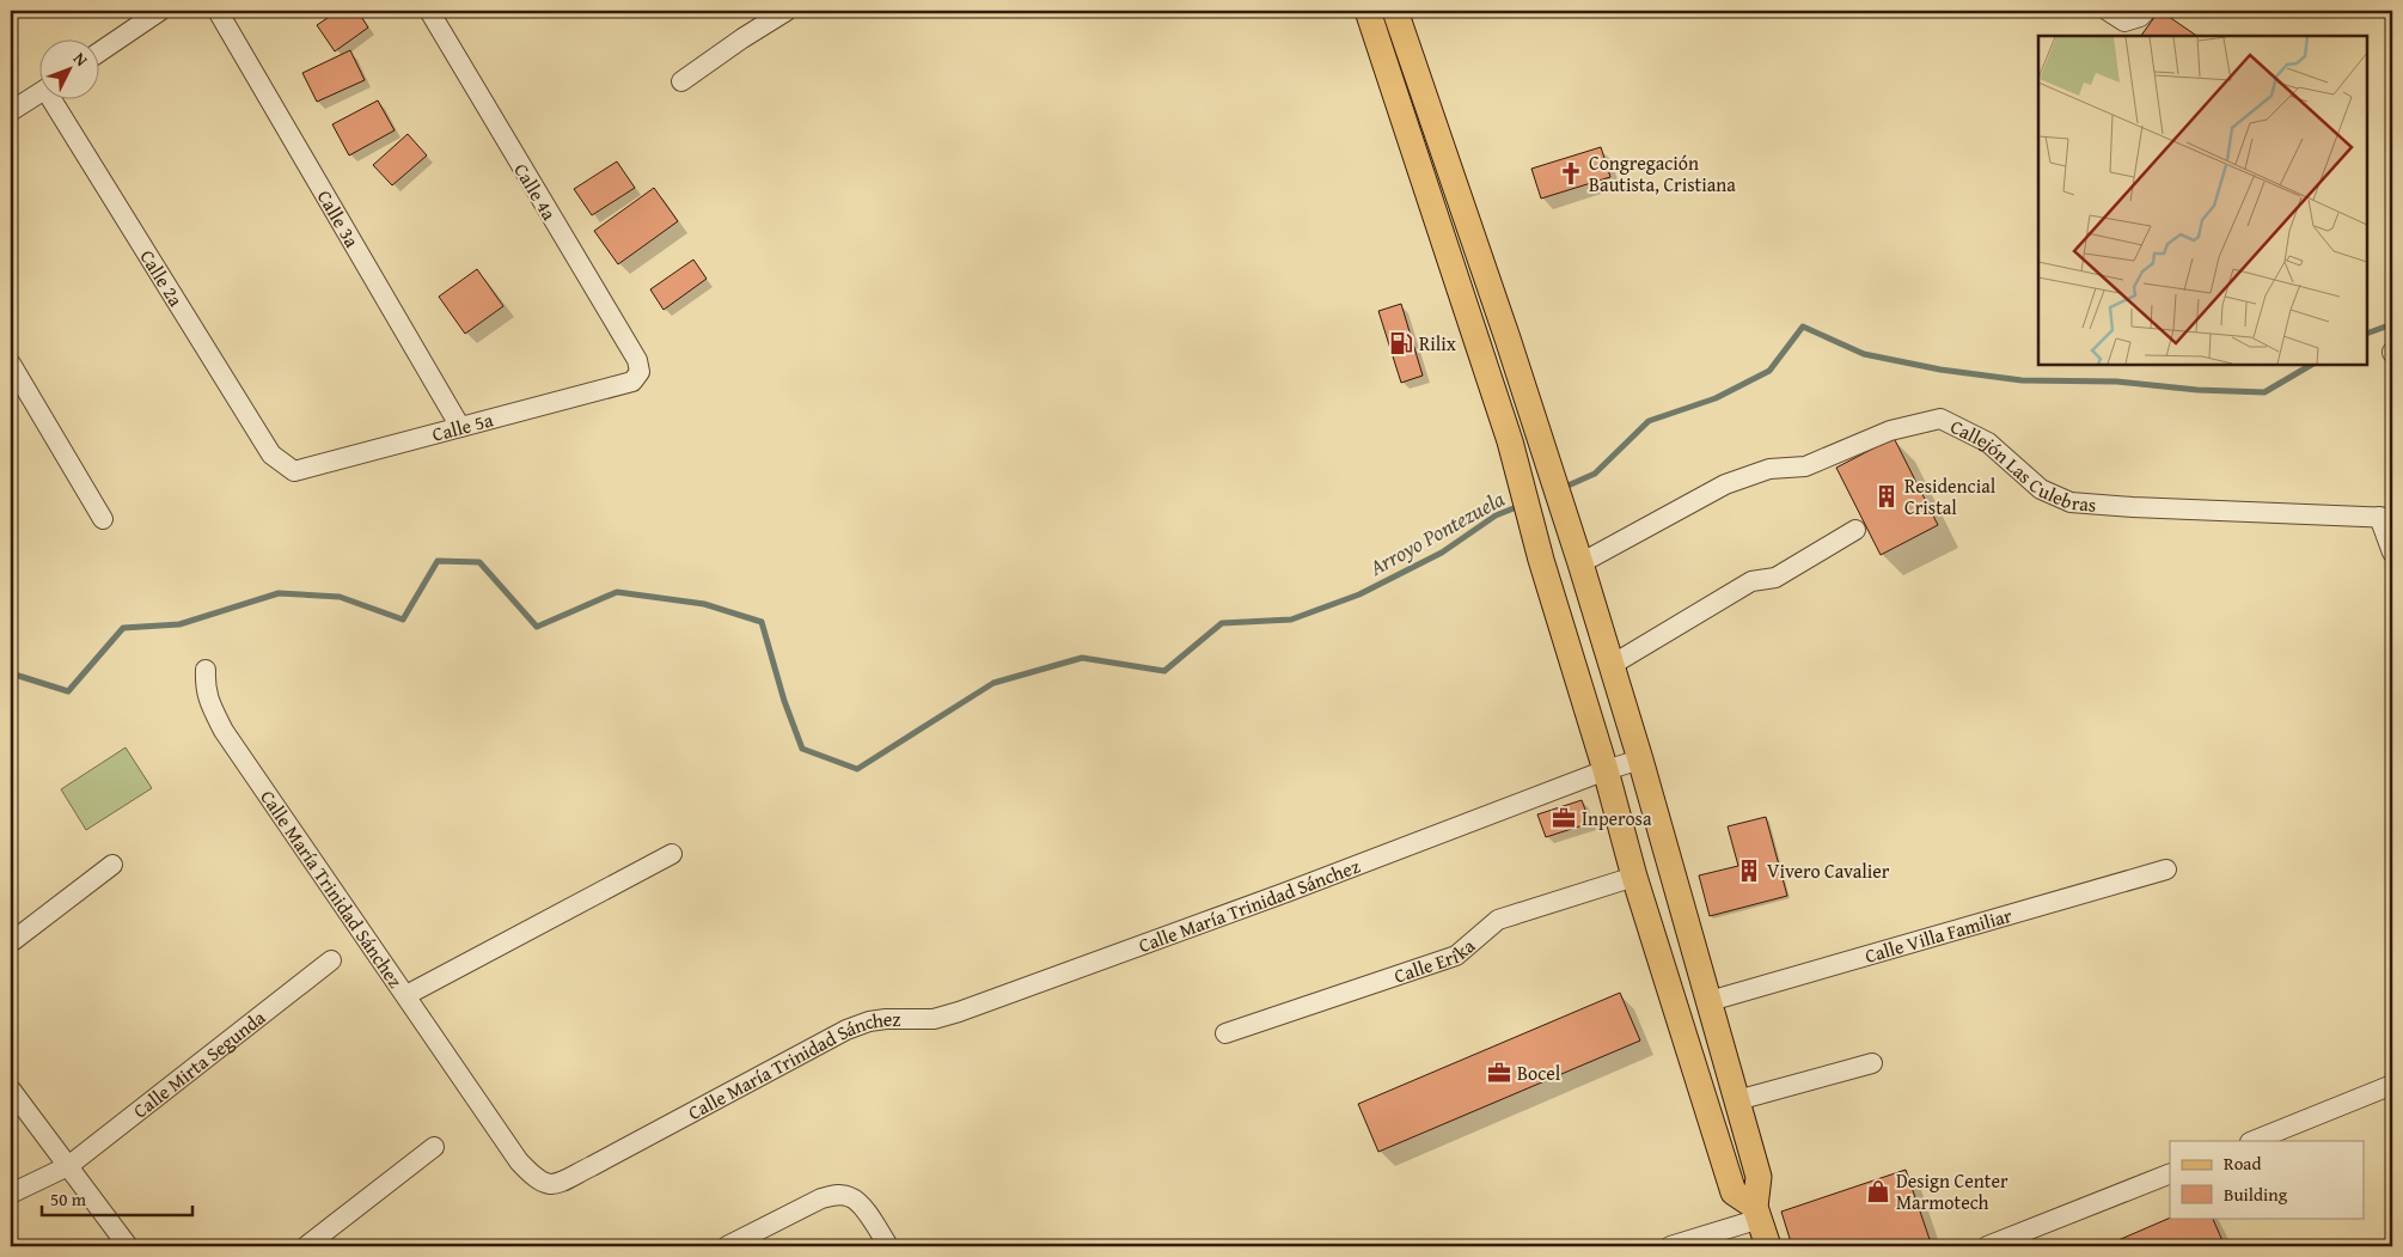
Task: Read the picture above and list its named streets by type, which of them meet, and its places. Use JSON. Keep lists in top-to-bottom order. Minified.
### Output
{"streets":{"street":["Calle 4a","Calle 3a","Calle 2a","Calle 5a","Callejón Las Culebras","Calle María Trinidad Sánchez","Calle Villa Familiar","Calle Erika","Calle Mirta Segunda"]},"crossings":[["Calle 4a","Calle 5a"],["Calle 3a","Calle 5a"],["Calle 2a","Calle 5a"]],"water":["Arroyo Pontezuela"],"places":{"church":["Congregación Bautista, Cristiana"],"fuel station":["Rilix"],"building":["Residencial Cristal","Vivero Cavalier"],"office":["Inperosa","Bocel"],"shop":["Design Center Marmotech"]},"legend":["Road","Building"],"scale_bar":"50 m","north":"top right"}
